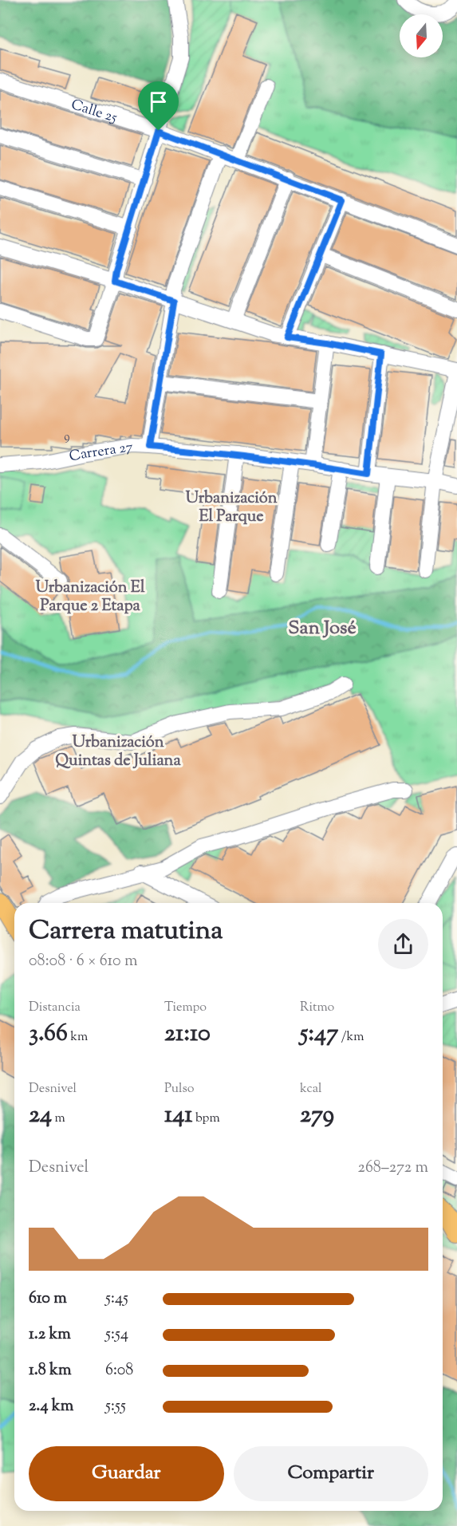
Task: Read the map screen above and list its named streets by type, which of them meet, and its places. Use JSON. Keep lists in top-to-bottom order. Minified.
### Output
{"streets":{"street":["Calle 25","Carrera 27"]},"districts":["Urbanización El Parque","Urbanización El Parque 2 Etapa","San José","Urbanización Quintas de Juliana"],"house_numbers":["9"],"north":"bottom","page":{"heading":["Carrera matutina","08:08 · 6 × 610 m"],"stats":[["Distancia","3.66 km"],["Tiempo","21:10"],["Ritmo","5:47 /km"],["Desnivel","24 m"],["Pulso","141 bpm"],["kcal","279"]],"chart":["Desnivel","268–272 m"],"list":[{"name":"610 m","note":"5:45"},{"name":"1.2 km","note":"5:54"},{"name":"1.8 km","note":"6:08"},{"name":"2.4 km","note":"5:55"}],"buttons":["Guardar","Compartir"]}}
